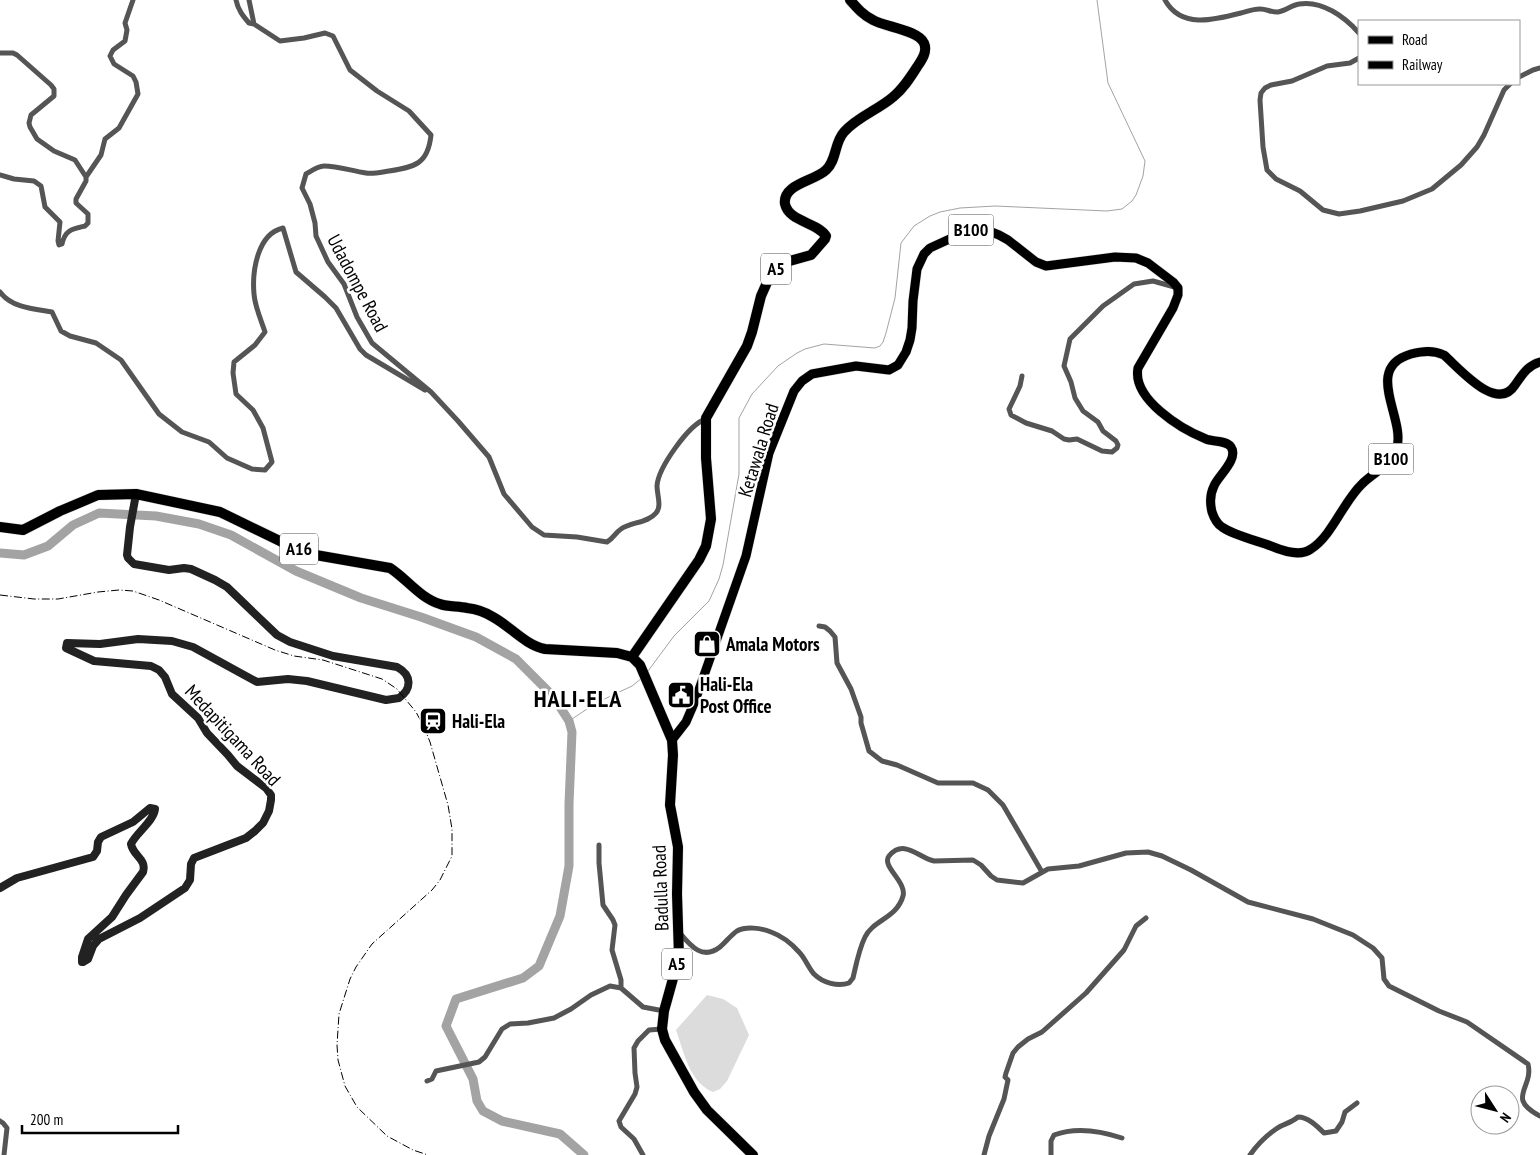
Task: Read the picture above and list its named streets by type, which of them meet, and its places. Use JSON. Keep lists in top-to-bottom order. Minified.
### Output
{"streets":{"highway":["A5","A16","Badulla Road"],"main road":["B100","Ketawala Road"],"street":["Udadompe Road","Medapitigama Road"]},"crossings":[["B100","Ketawala Road"],["A5","Udadompe Road"],["A5","A16"],["A5","Badulla Road"],["Ketawala Road","Badulla Road"],["A16","Medapitigama Road"],["A16","Badulla Road"]],"districts":["HALI-ELA"],"places":{"shop":["Amala Motors"],"public building":["Hali-Ela Post Office"],"station":["Hali-Ela"]},"legend":["Road","Railway"],"scale_bar":"200 m","north":"bottom right"}
